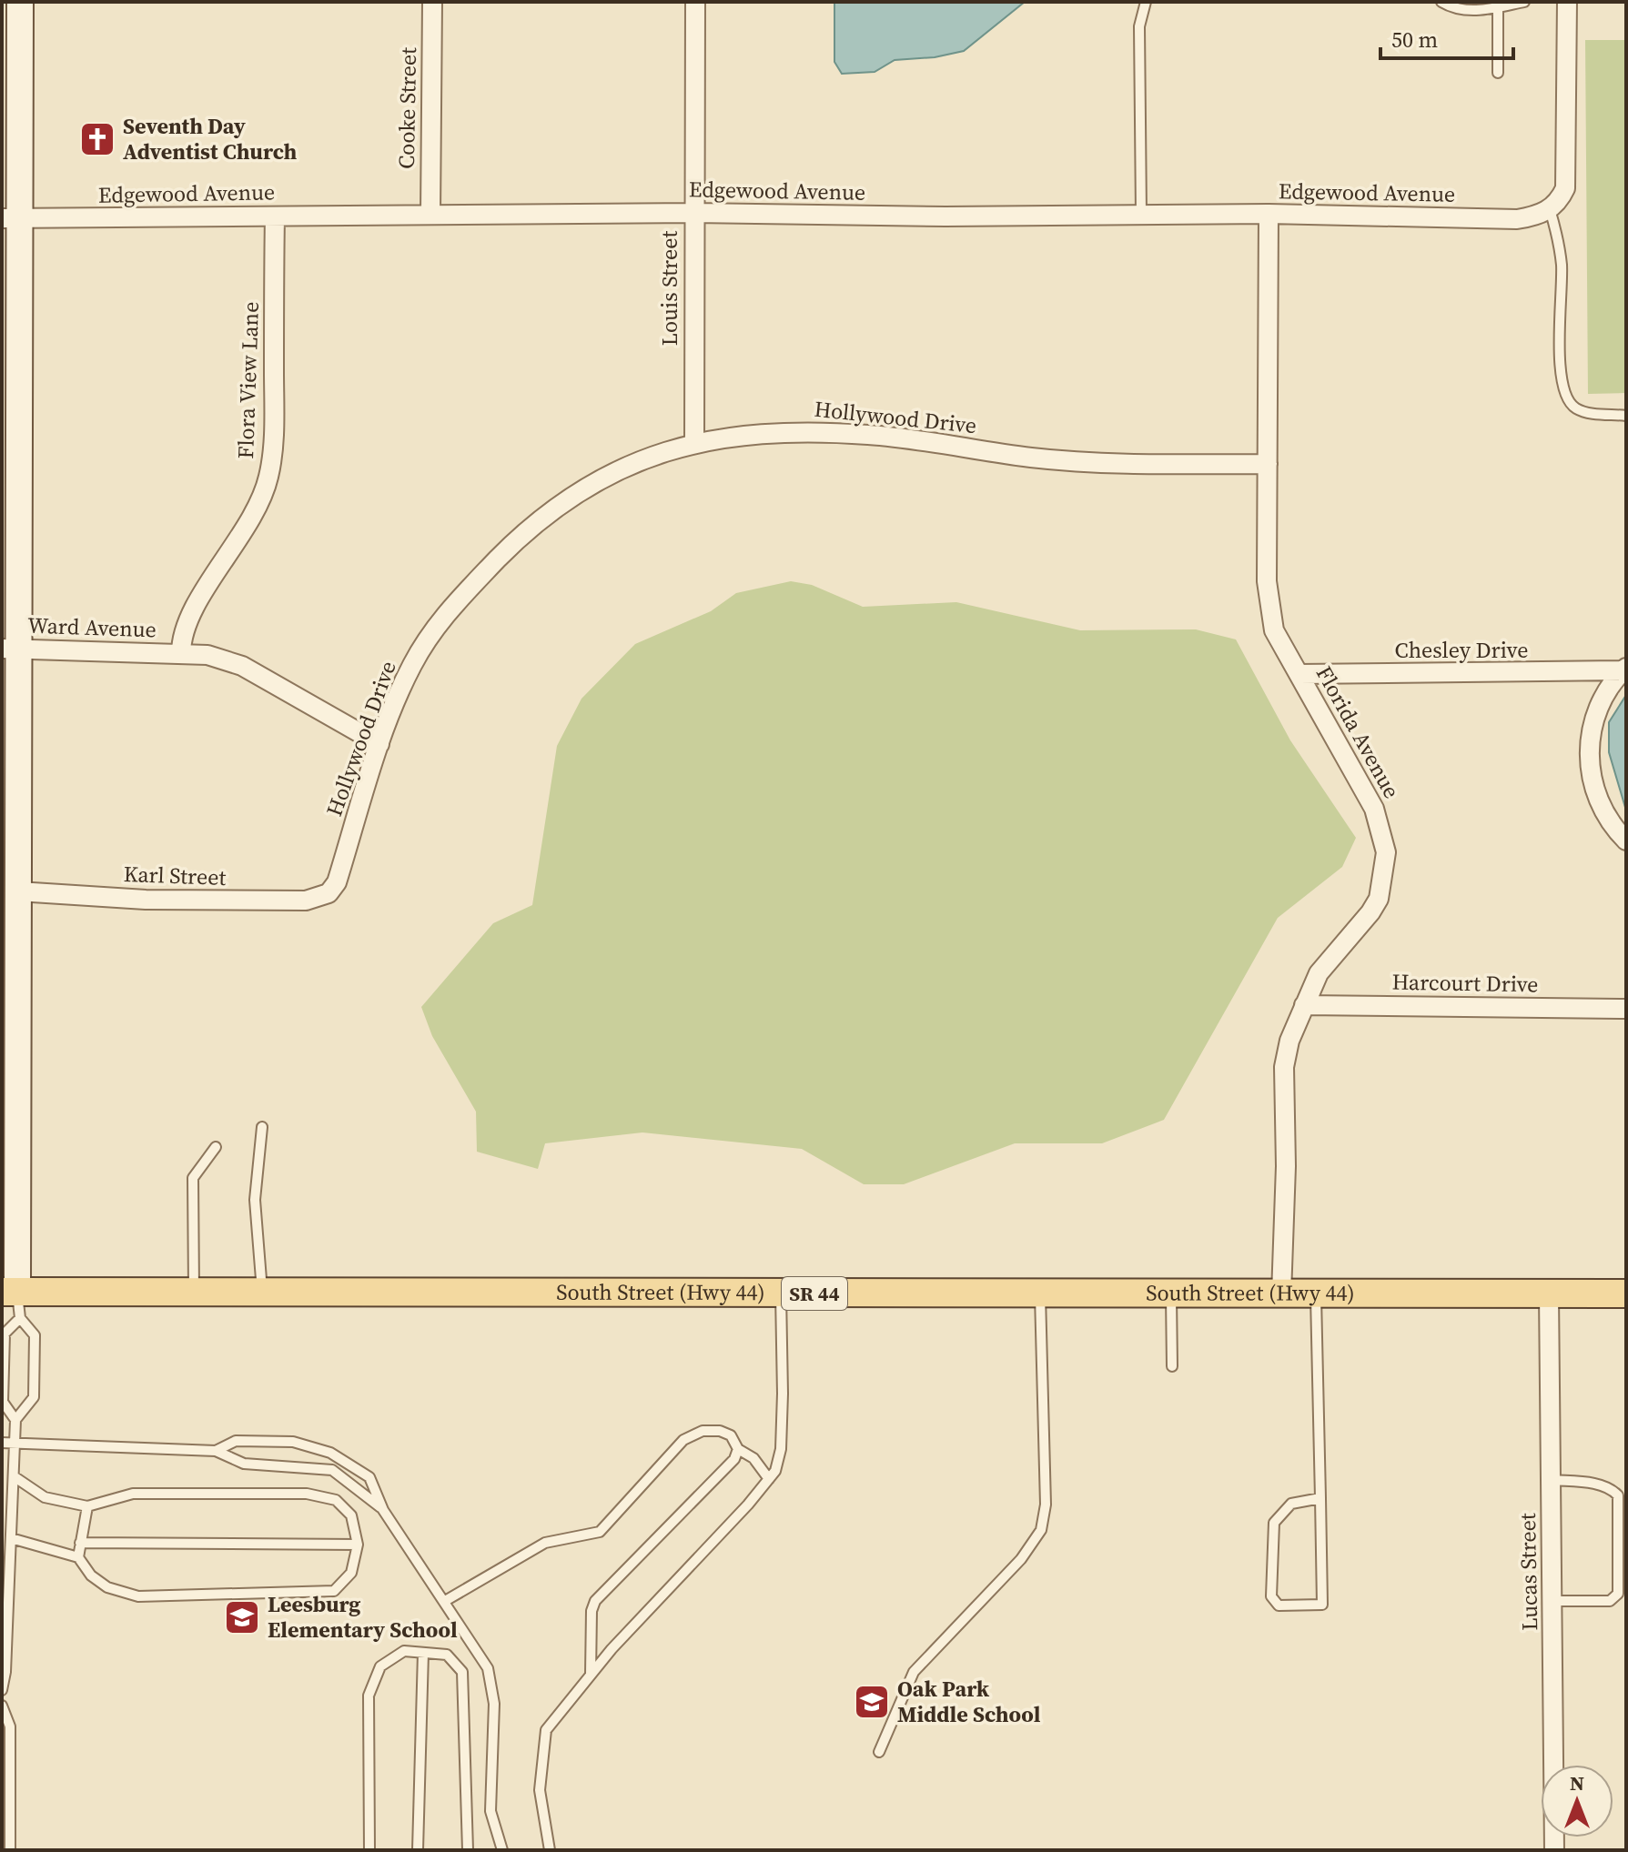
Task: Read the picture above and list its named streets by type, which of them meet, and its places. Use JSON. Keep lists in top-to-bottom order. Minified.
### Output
{"streets":{"main road":["South Street (Hwy 44)","SR 44"],"street":["Cooke Street","Edgewood Avenue","Louis Street","Flora View Lane","Hollywood Drive","Ward Avenue","Chesley Drive","Florida Avenue","Karl Street","Harcourt Drive","Lucas Street"]},"crossings":[["Cooke Street","Edgewood Avenue"],["Edgewood Avenue","Louis Street"],["Edgewood Avenue","Flora View Lane"],["Edgewood Avenue","Florida Avenue"],["Louis Street","Hollywood Drive"],["Flora View Lane","Ward Avenue"],["Hollywood Drive","Ward Avenue"],["Hollywood Drive","Florida Avenue"],["Hollywood Drive","Karl Street"],["Chesley Drive","Florida Avenue"],["Florida Avenue","Harcourt Drive"],["Florida Avenue","South Street (Hwy 44)"],["South Street (Hwy 44)","Lucas Street"]],"places":{"church":["Seventh Day Adventist Church"],"school or university":["Leesburg Elementary School","Oak Park Middle School"]},"scale_bar":"50 m","north":"top"}
